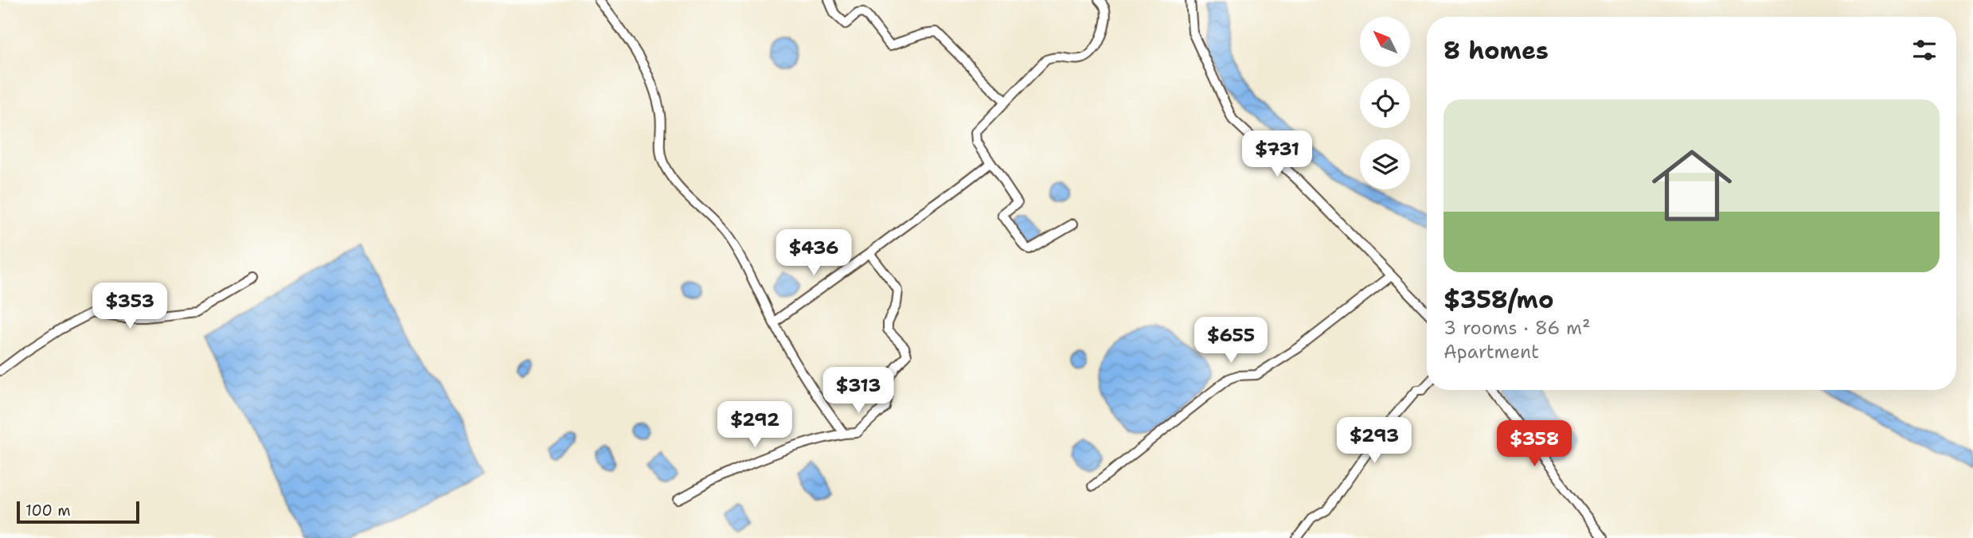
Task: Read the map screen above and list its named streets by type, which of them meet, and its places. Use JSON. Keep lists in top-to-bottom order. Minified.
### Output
{"scale_bar":"100 m","north":"top left","page":{"heading":"8 homes","list":[{"name":"$358/mo","note":"3 rooms · 86 m² · Apartment"}],"price":["$731","$436","$353","$655","$313","$292","$293","$358"],"scale":"100 m"}}
